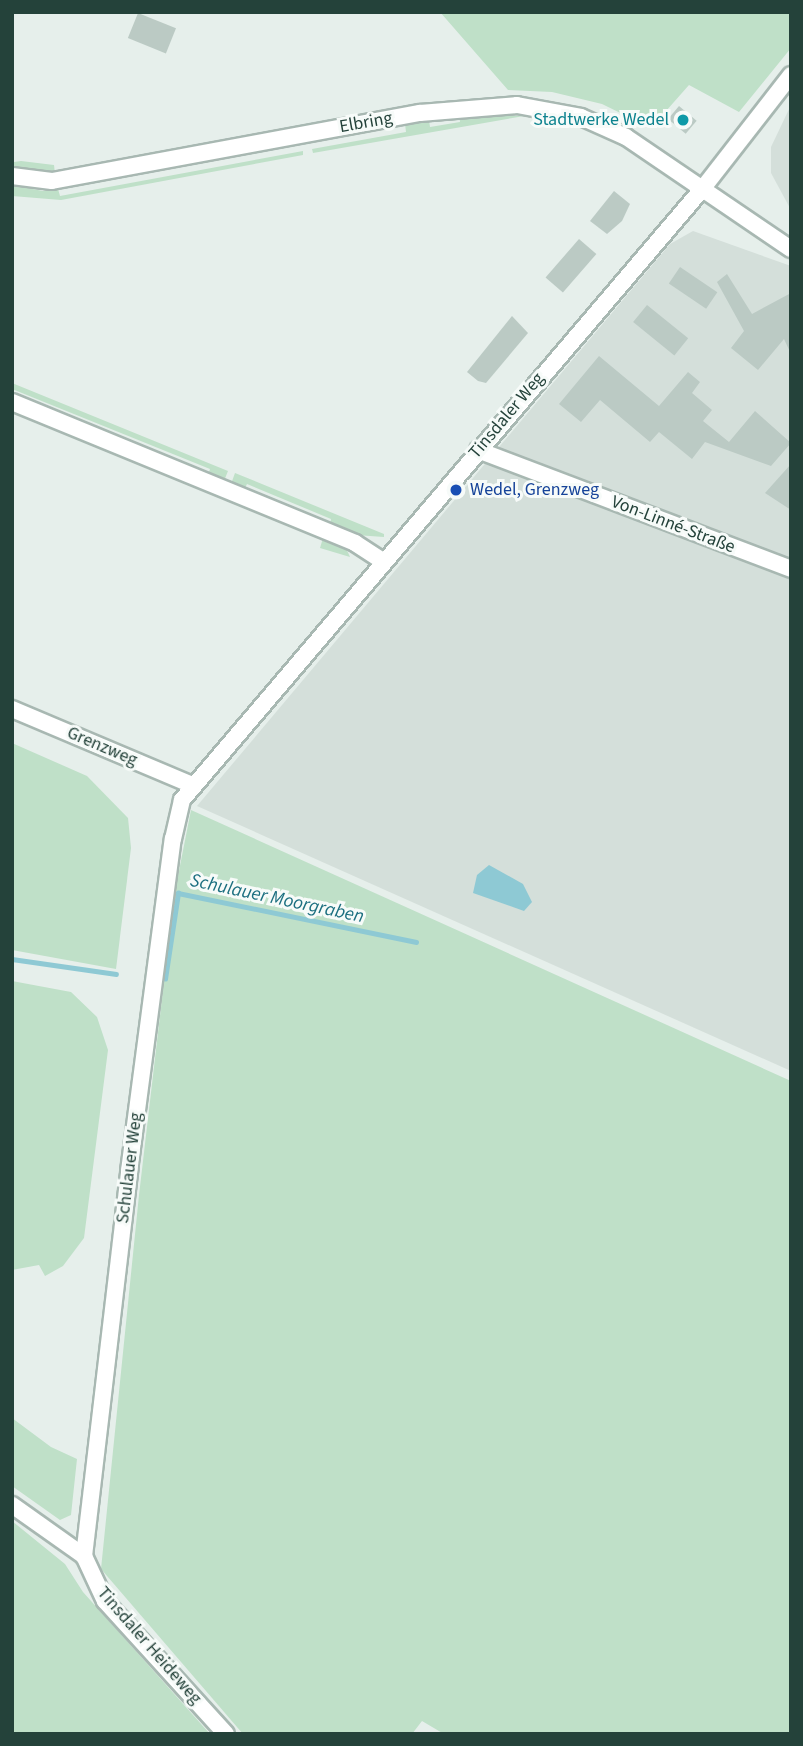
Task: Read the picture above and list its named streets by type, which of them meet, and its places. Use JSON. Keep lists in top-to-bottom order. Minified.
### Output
{"streets":{"street":["Elbring","Tinsdaler Weg","Von-Linné-Straße","Grenzweg","Schulauer Weg","Tinsdaler Heideweg"]},"crossings":[["Elbring","Tinsdaler Weg"],["Tinsdaler Weg","Von-Linné-Straße"],["Tinsdaler Weg","Grenzweg"],["Tinsdaler Weg","Schulauer Weg"],["Grenzweg","Schulauer Weg"],["Schulauer Weg","Tinsdaler Heideweg"]],"water":["Schulauer Moorgraben"],"places":["Stadtwerke Wedel","Wedel, Grenzweg"]}
